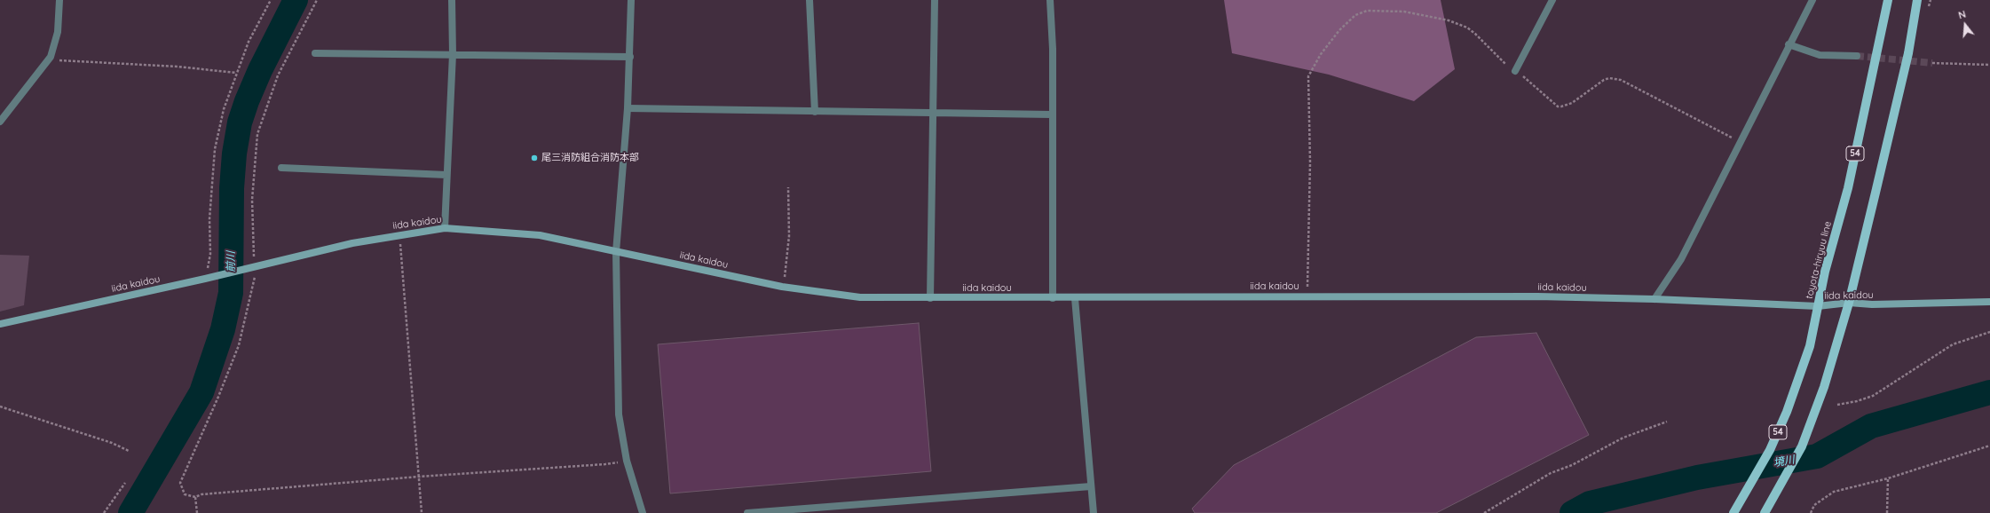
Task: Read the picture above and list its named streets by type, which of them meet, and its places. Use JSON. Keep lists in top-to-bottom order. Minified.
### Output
{"streets":{"main road":["54","iida kaidou","toyota-hiryuu line"]},"crossings":[["iida kaidou","toyota-hiryuu line"]],"water":["前川","境川"],"places":["尾三消防組合消防本部"],"north":"top"}
